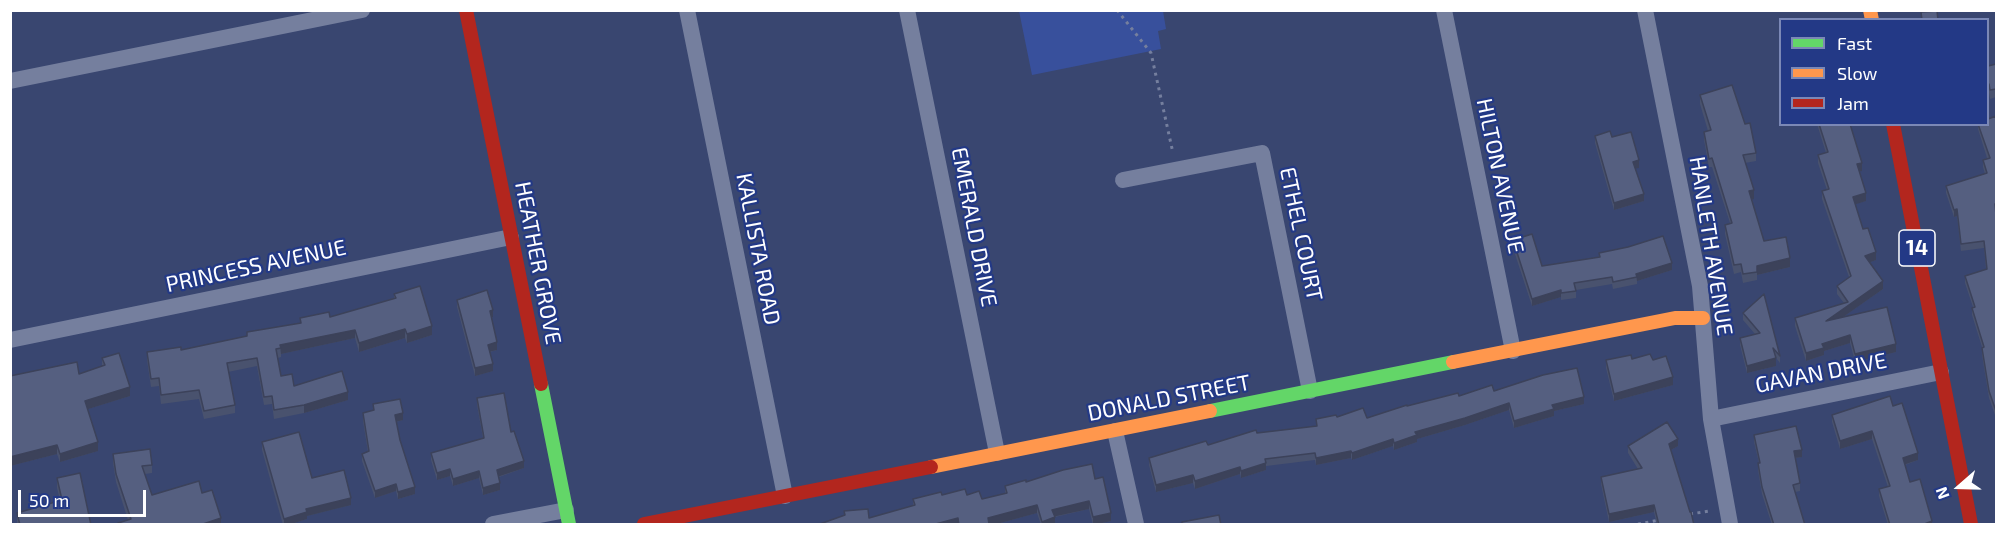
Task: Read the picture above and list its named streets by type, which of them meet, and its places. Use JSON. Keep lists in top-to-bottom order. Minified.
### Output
{"streets":{"street":["HILTON AVENUE","EMERALD DRIVE","ETHEL COURT","HANLETH AVENUE","14","KALLISTA ROAD","HEATHER GROVE","PRINCESS AVENUE","GAVAN DRIVE","DONALD STREET"]},"crossings":[["HILTON AVENUE","DONALD STREET"],["EMERALD DRIVE","DONALD STREET"],["ETHEL COURT","DONALD STREET"],["HANLETH AVENUE","GAVAN DRIVE"],["HANLETH AVENUE","DONALD STREET"],["14","GAVAN DRIVE"],["KALLISTA ROAD","DONALD STREET"],["HEATHER GROVE","PRINCESS AVENUE"]],"legend":["Fast","Slow","Jam"],"scale_bar":"50 m","north":"left"}
